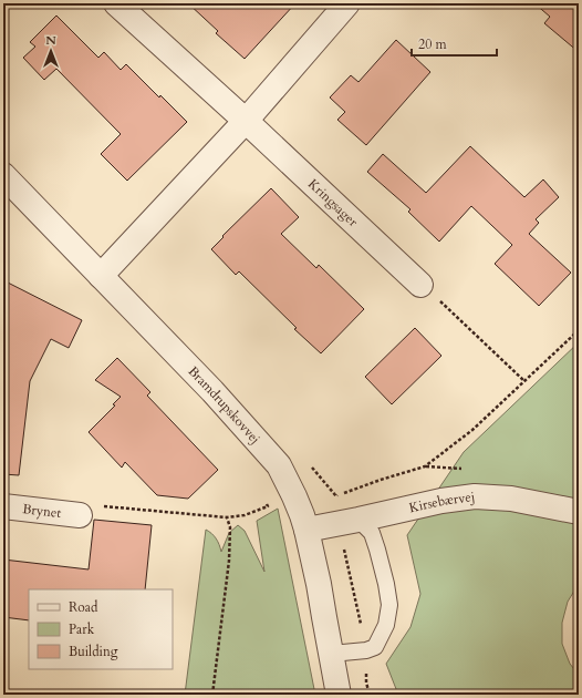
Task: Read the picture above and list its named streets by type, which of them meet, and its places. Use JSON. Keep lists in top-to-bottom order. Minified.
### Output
{"streets":{"street":["Kringsager","Bramdrupskovvej","Kirsebærvej","Brynet"]},"crossings":[["Bramdrupskovvej","Kirsebærvej"]],"legend":["Road","Park","Building"],"scale_bar":"20 m","north":"top"}
